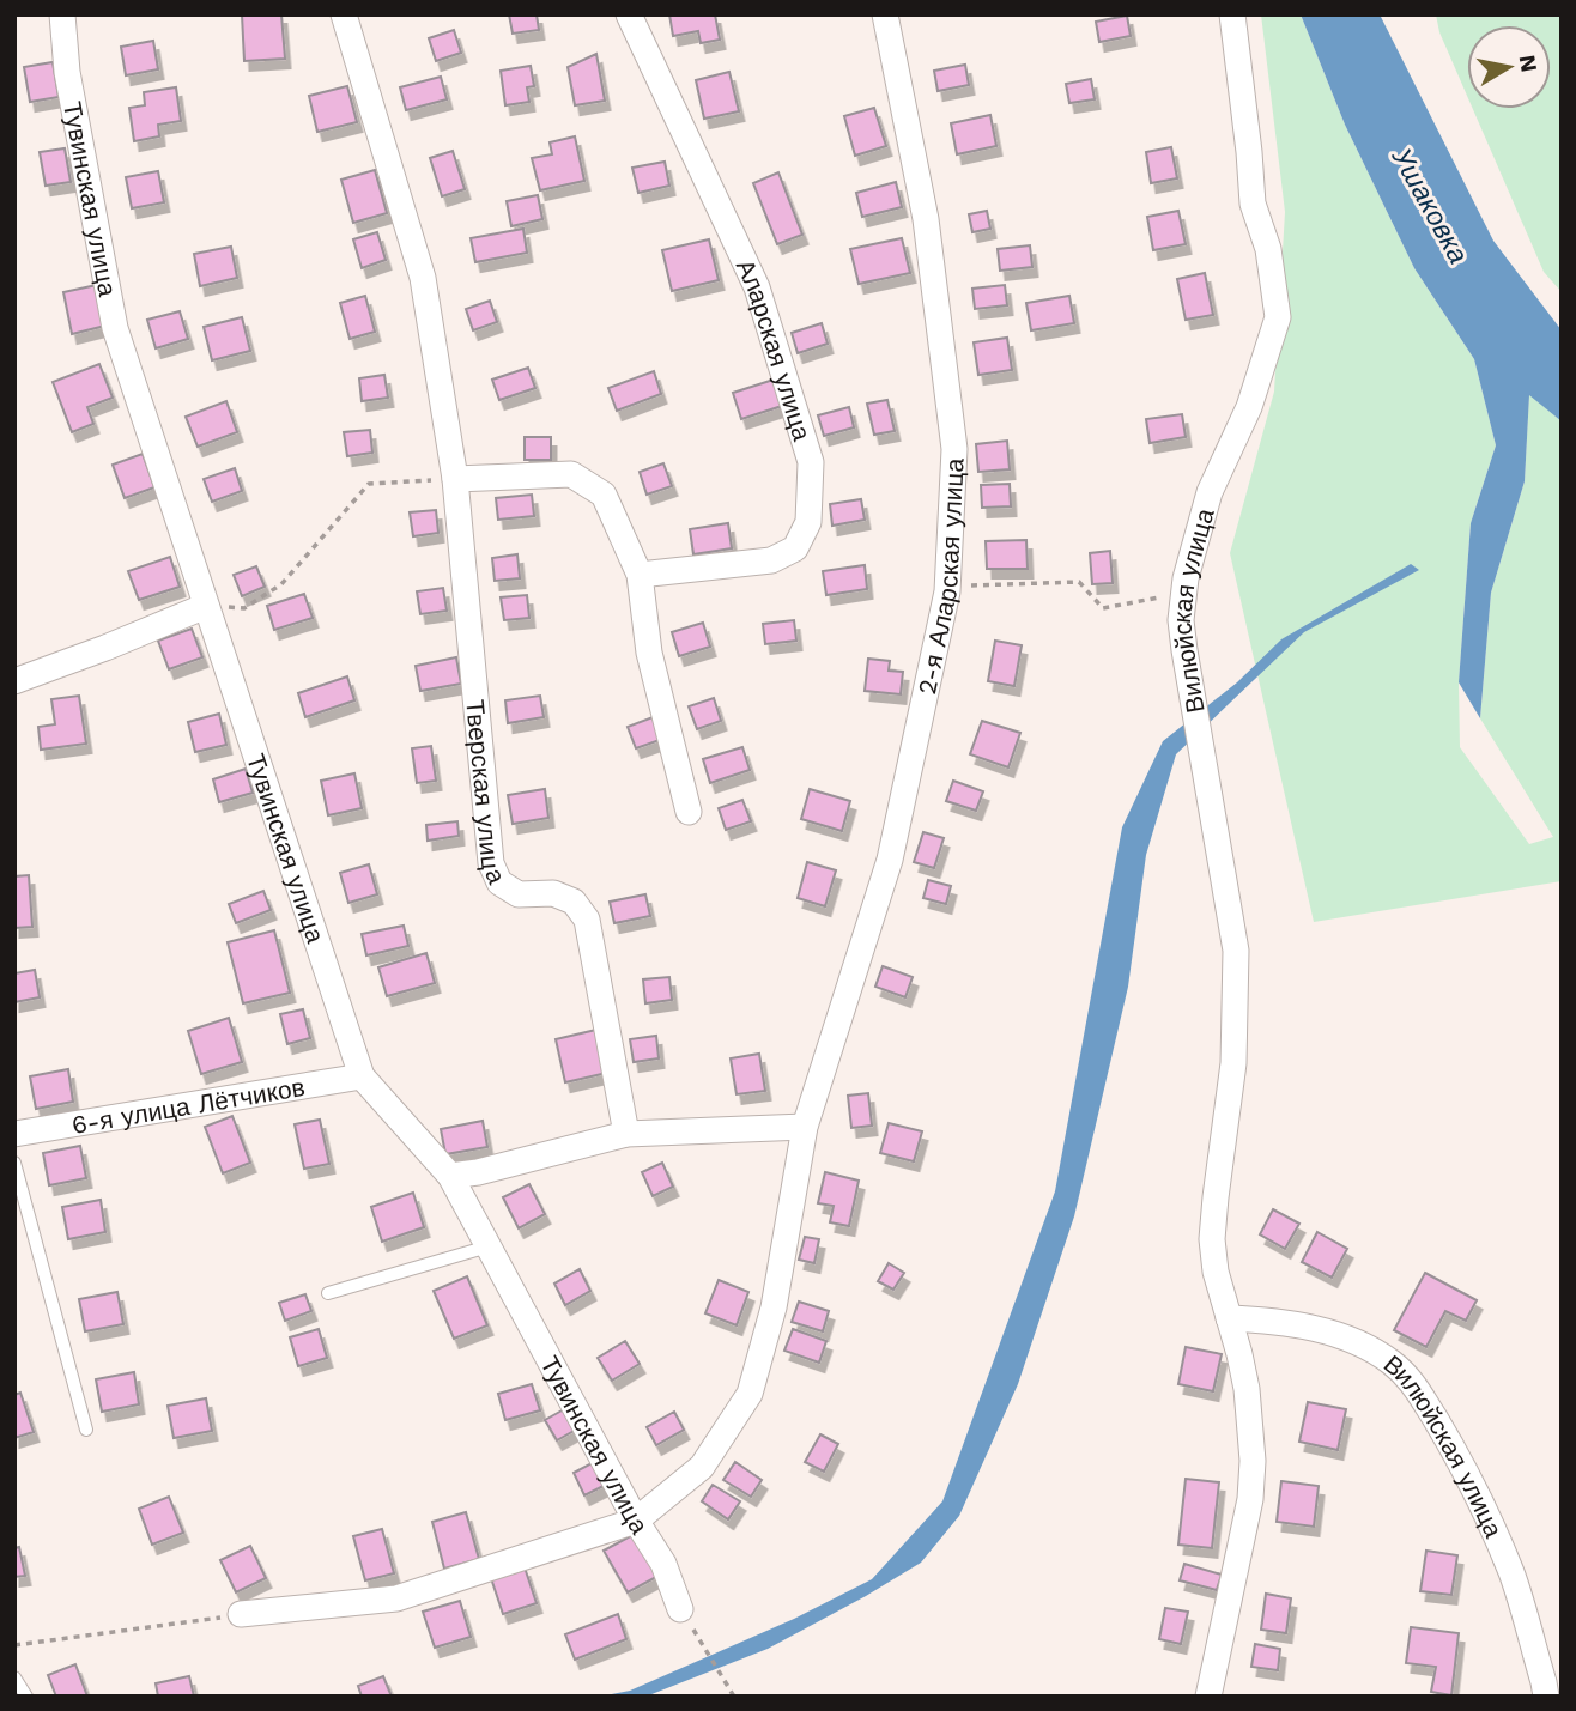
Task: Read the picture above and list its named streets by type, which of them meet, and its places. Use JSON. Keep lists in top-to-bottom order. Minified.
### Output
{"streets":{"street":["Тувинская улица","Аларская улица","2-я Аларская улица","Вилюйская улица","Тверская улица","6-я улица Лётчиков"]},"crossings":[["Тувинская улица","2-я Аларская улица"],["Тувинская улица","6-я улица Лётчиков"]],"water":["Ушаковка"],"north":"right"}
